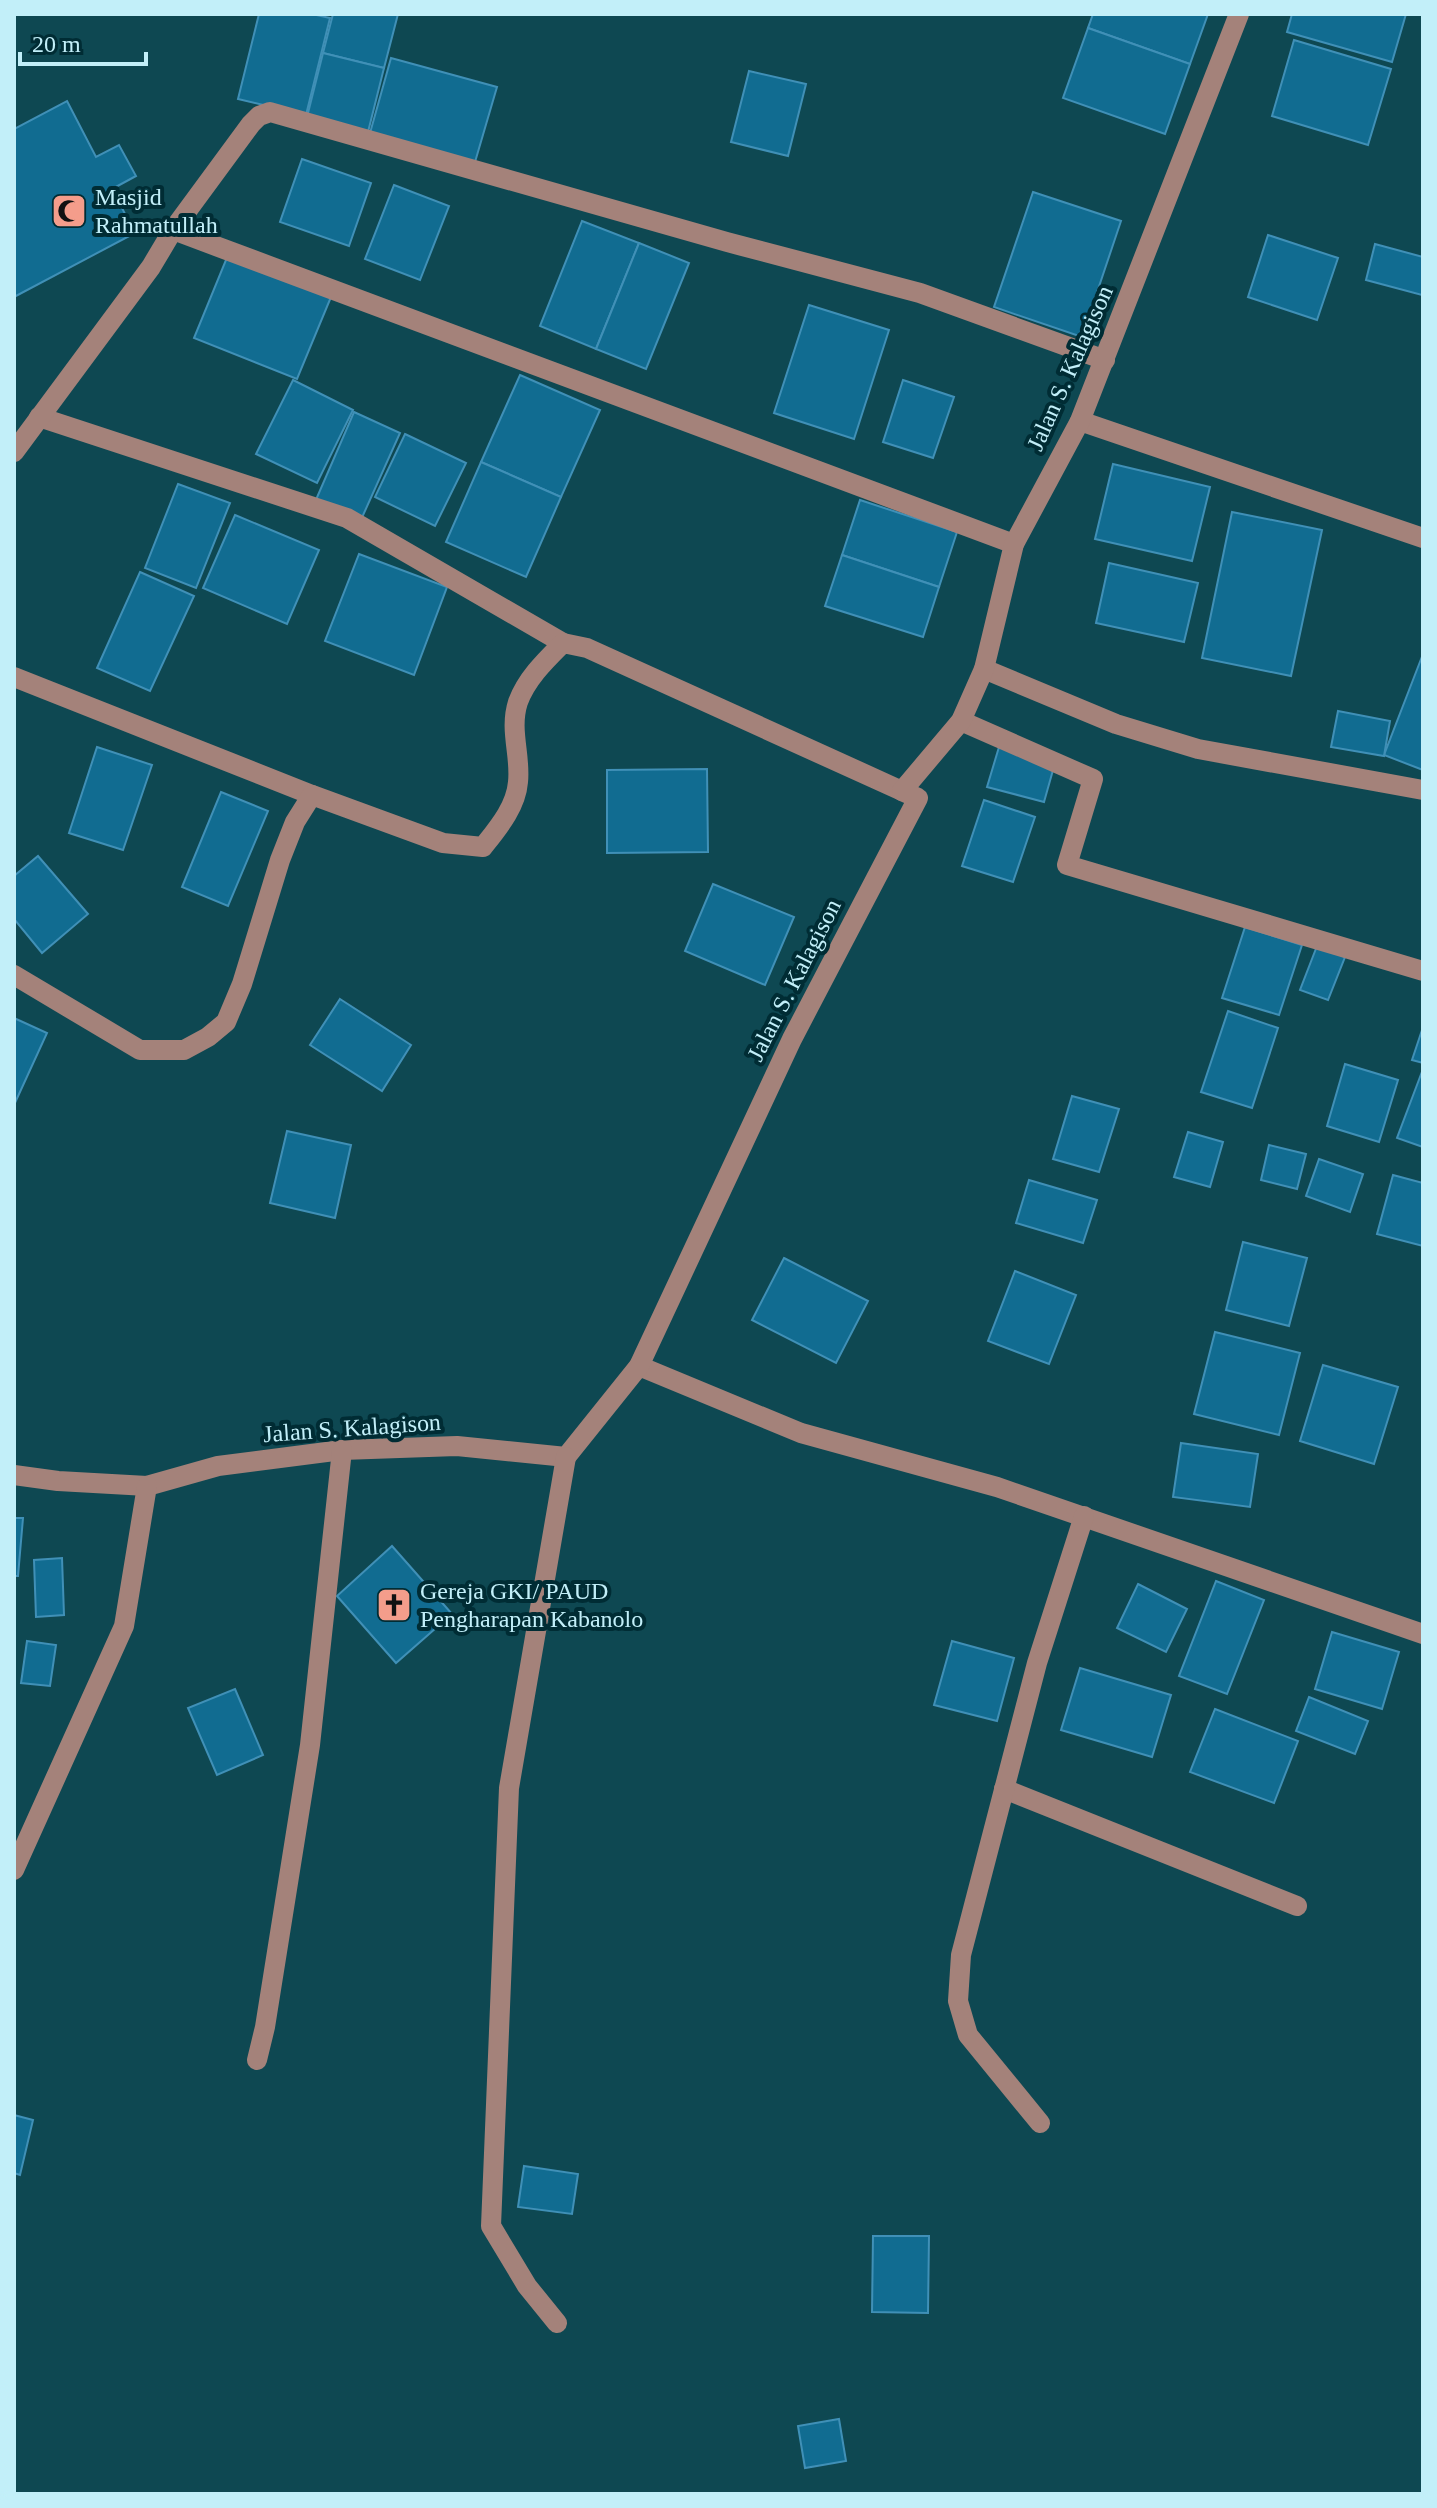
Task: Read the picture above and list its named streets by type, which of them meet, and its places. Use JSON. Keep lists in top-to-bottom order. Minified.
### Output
{"streets":{"street":["Jalan S. Kalagison"]},"places":{"mosque":["Masjid Rahmatullah"],"church":["Gereja GKI/ PAUD Pengharapan Kabanolo"]},"scale_bar":"20 m"}
